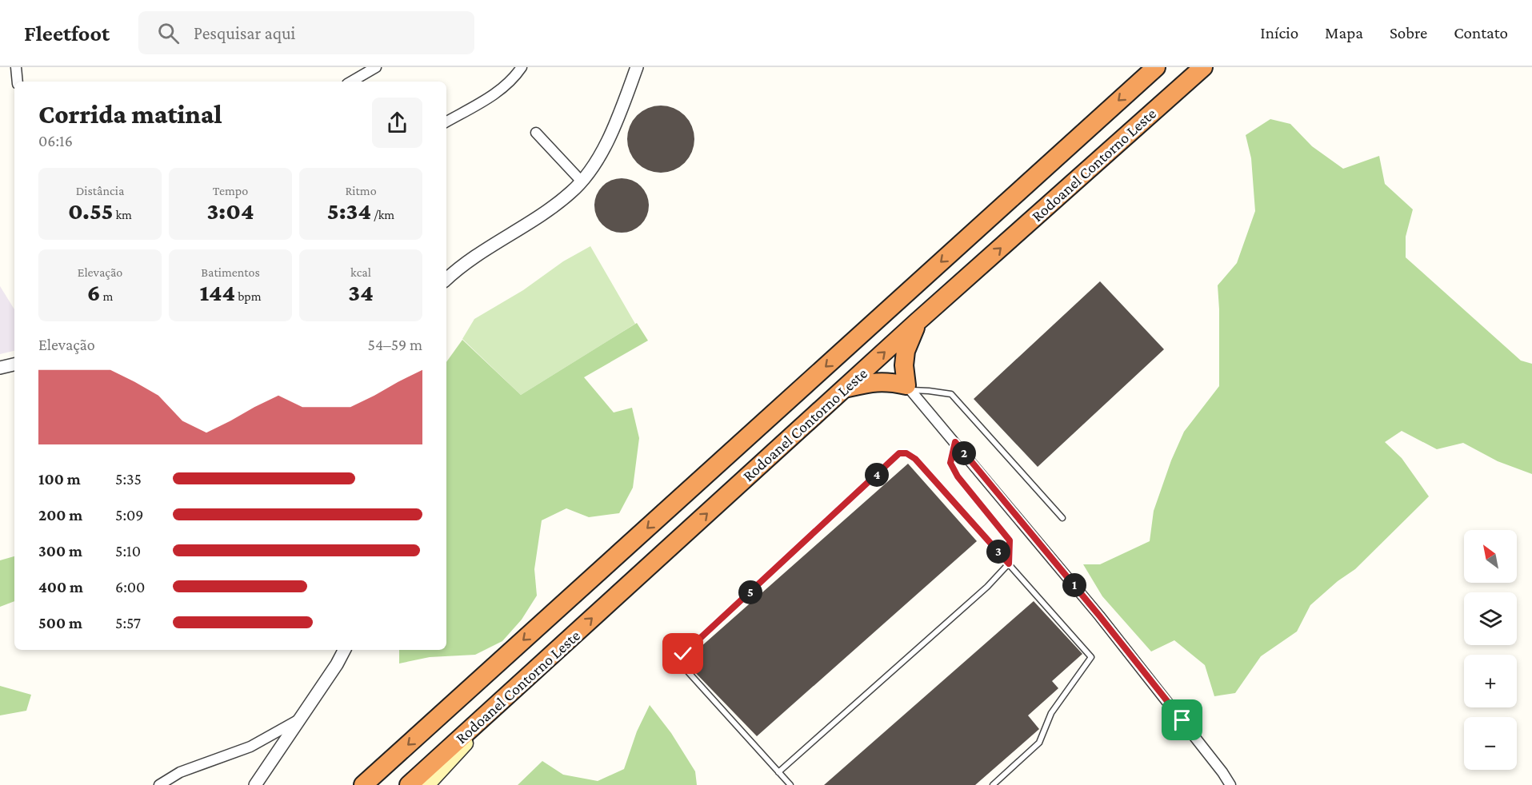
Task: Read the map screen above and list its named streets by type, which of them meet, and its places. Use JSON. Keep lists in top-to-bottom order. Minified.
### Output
{"streets":{"highway":["Rodoanel Contorno Leste"]},"north":"top left","page":{"header":"Fleetfoot","search":"Pesquisar aqui","nav":["Início","Mapa","Sobre","Contato"],"heading":["Corrida matinal","06:16"],"stats":[["Distância","0.55 km"],["Tempo","3:04"],["Ritmo","5:34 /km"],["Elevação","6 m"],["Batimentos","144 bpm"],["kcal","34"]],"chart":["Elevação","54–59 m"],"pins":["2","4","3","1","5"],"list":[{"name":"100 m","note":"5:35"},{"name":"200 m","note":"5:09"},{"name":"300 m","note":"5:10"},{"name":"400 m","note":"6:00"},{"name":"500 m","note":"5:57"}],"map_buttons":["+","−"]}}
